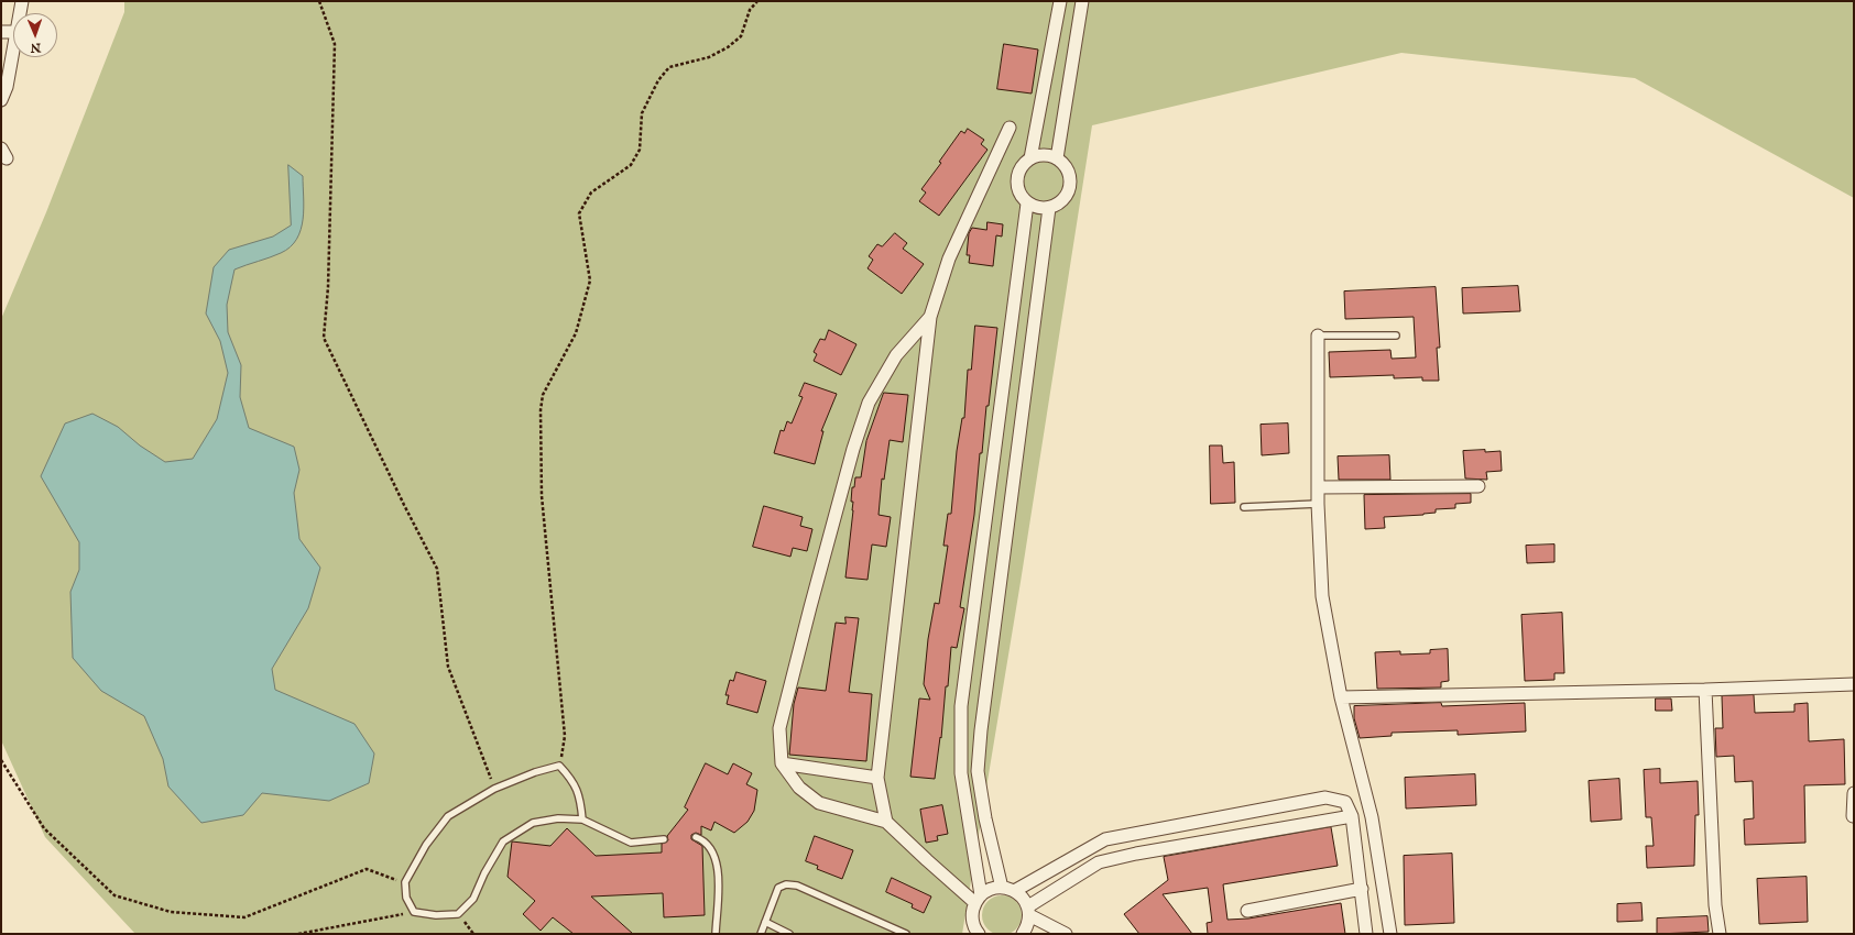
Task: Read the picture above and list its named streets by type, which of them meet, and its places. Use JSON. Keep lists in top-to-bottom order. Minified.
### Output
{"north":"bottom"}
